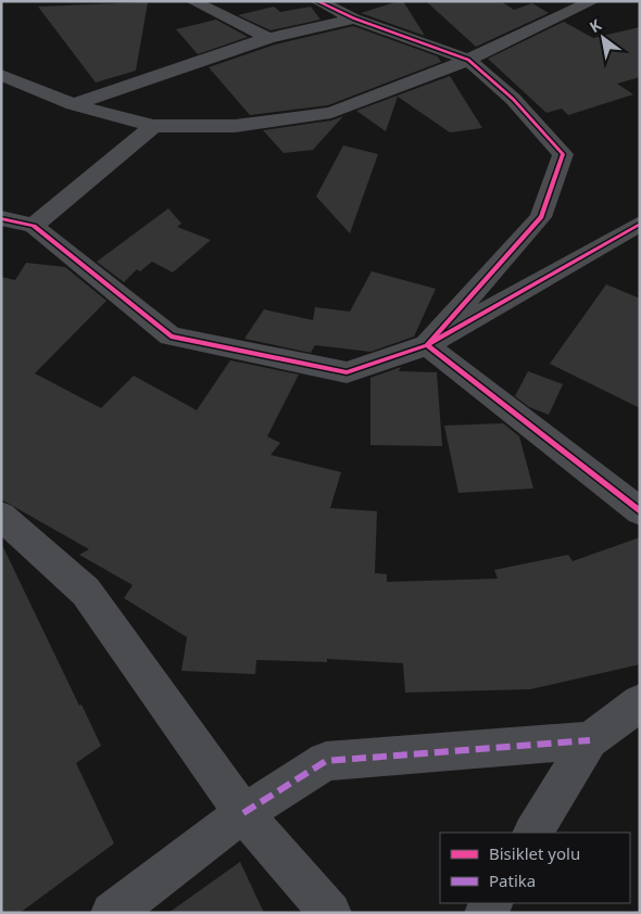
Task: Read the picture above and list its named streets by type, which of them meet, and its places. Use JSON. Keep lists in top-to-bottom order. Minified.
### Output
{"legend":["Bisiklet yolu","Patika"],"north":"top left"}
